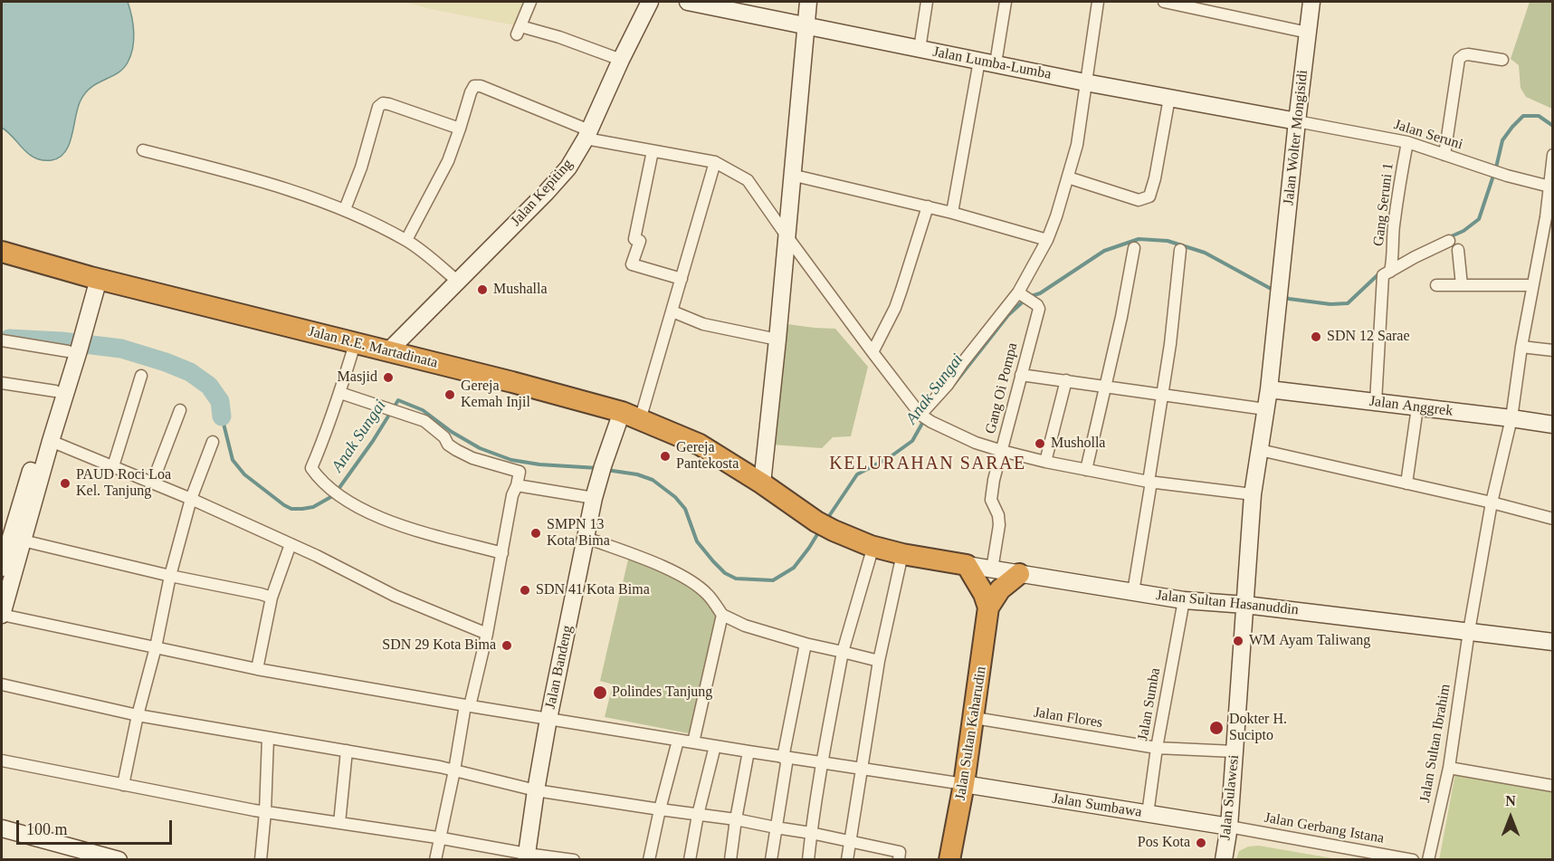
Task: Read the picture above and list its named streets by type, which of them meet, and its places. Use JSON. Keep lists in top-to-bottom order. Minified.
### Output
{"streets":{"highway":["Jalan R.E. Martadinata","Jalan Sultan Hasanuddin","Jalan Sultan Kaharudin"],"street":["Jalan Lumba-Lumba","Jalan Seruni","Jalan Wolter Mongisidi","Jalan Kepiting","Gang Seruni 1","Gang Oi Pompa","Jalan Anggrek","Jalan Bandeng","Jalan Sumba","Jalan Flores","Jalan Sultan Ibrahim","Jalan Sulawesi","Jalan Sumbawa","Jalan Gerbang Istana"]},"crossings":[["Jalan Lumba-Lumba","Jalan Seruni"],["Jalan Lumba-Lumba","Jalan Wolter Mongisidi"],["Jalan Seruni","Jalan Wolter Mongisidi"],["Jalan Seruni","Gang Seruni 1"],["Jalan Seruni","Jalan Sultan Ibrahim"],["Jalan Wolter Mongisidi","Jalan Anggrek"],["Jalan Kepiting","Jalan R.E. Martadinata"],["Gang Seruni 1","Jalan Anggrek"],["Jalan R.E. Martadinata","Jalan Sultan Hasanuddin"],["Jalan R.E. Martadinata","Jalan Bandeng"],["Gang Oi Pompa","Jalan Sultan Hasanuddin"],["Jalan Anggrek","Jalan Sultan Ibrahim"],["Jalan Sultan Hasanuddin","Jalan Sumba"],["Jalan Sultan Hasanuddin","Jalan Sultan Kaharudin"],["Jalan Sultan Hasanuddin","Jalan Sultan Ibrahim"],["Jalan Sultan Hasanuddin","Jalan Sulawesi"],["Jalan Sumba","Jalan Flores"],["Jalan Sumba","Jalan Sumbawa"],["Jalan Flores","Jalan Sultan Kaharudin"],["Jalan Flores","Jalan Sulawesi"],["Jalan Sultan Kaharudin","Jalan Sumbawa"],["Jalan Sulawesi","Jalan Sumbawa"],["Jalan Sulawesi","Jalan Gerbang Istana"],["Jalan Sumbawa","Jalan Gerbang Istana"]],"districts":["KELURAHAN SARAE"],"water":["Anak Sungai"],"places":["Mushalla","SDN 12 Sarae","Masjid","Gereja Kemah Injil","Musholla","Gereja Pantekosta","PAUD Roci Loa Kel. Tanjung","SMPN 13 Kota Bima","SDN 41 Kota Bima","WM Ayam Taliwang","SDN 29 Kota Bima","Polindes Tanjung","Dokter H. Sucipto","Pos Kota"],"scale_bar":"100 m","north":"top"}
